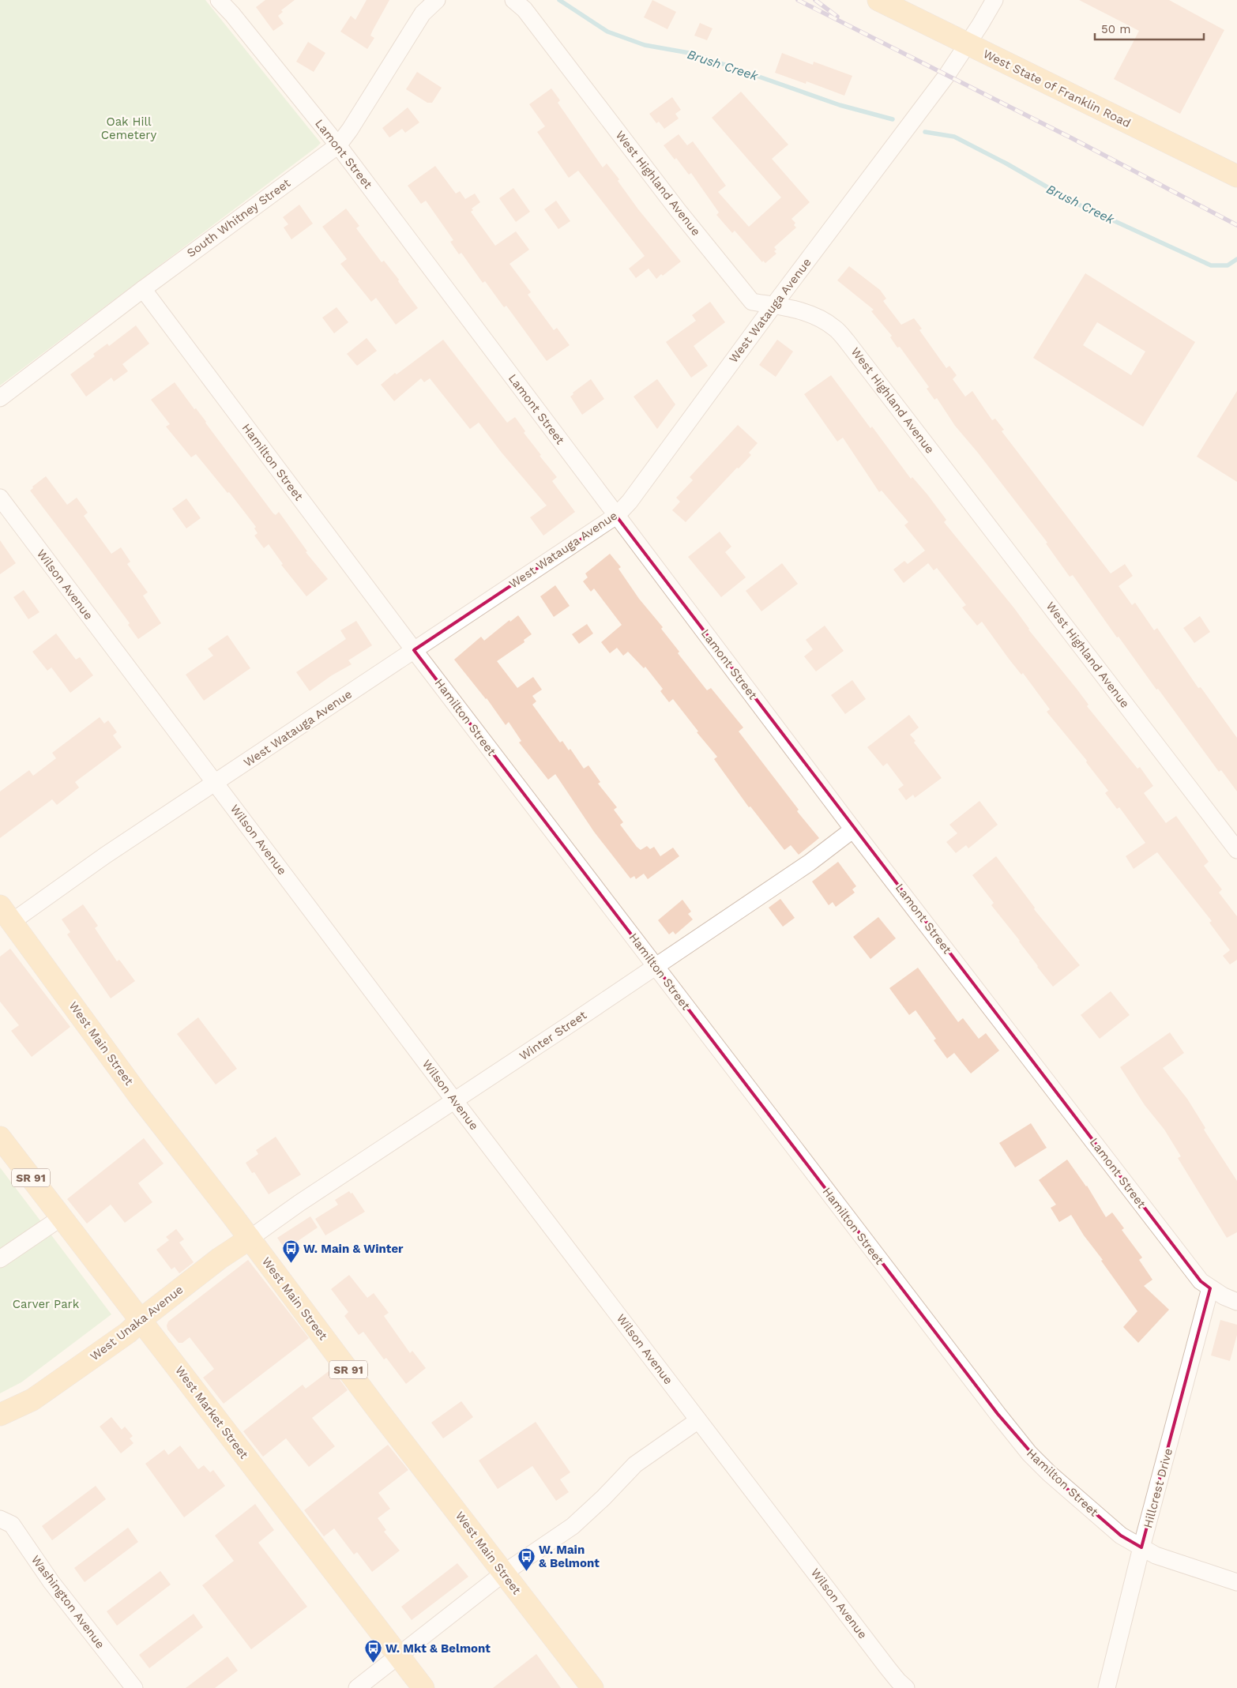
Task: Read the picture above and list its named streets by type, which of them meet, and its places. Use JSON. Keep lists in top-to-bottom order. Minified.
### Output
{"streets":{"main road":["West State of Franklin Road","West Main Street","SR 91","West Unaka Avenue","West Market Street"],"street":["Lamont Street","West Highland Avenue","South Whitney Street","West Watauga Avenue","Hamilton Street","Wilson Avenue","Winter Street","Hillcrest Drive","Washington Avenue"]},"crossings":[["West State of Franklin Road","West Watauga Avenue"],["Lamont Street","South Whitney Street"],["Lamont Street","West Watauga Avenue"],["Lamont Street","Winter Street"],["Lamont Street","Hillcrest Drive"],["West Highland Avenue","West Watauga Avenue"],["South Whitney Street","Hamilton Street"],["West Watauga Avenue","Hamilton Street"],["West Watauga Avenue","Wilson Avenue"],["West Watauga Avenue","West Main Street"],["Hamilton Street","Winter Street"],["Hamilton Street","Hillcrest Drive"],["Wilson Avenue","Winter Street"],["Winter Street","West Main Street"],["Winter Street","West Unaka Avenue"],["West Main Street","West Unaka Avenue"],["West Unaka Avenue","West Market Street"]],"water":["Brush Creek"],"parks":["Oak Hill Cemetery","Carver Park"],"places":{"bus stop":["W. Main & Winter","W. Main & Belmont","W. Mkt & Belmont"]},"scale_bar":"50 m"}
